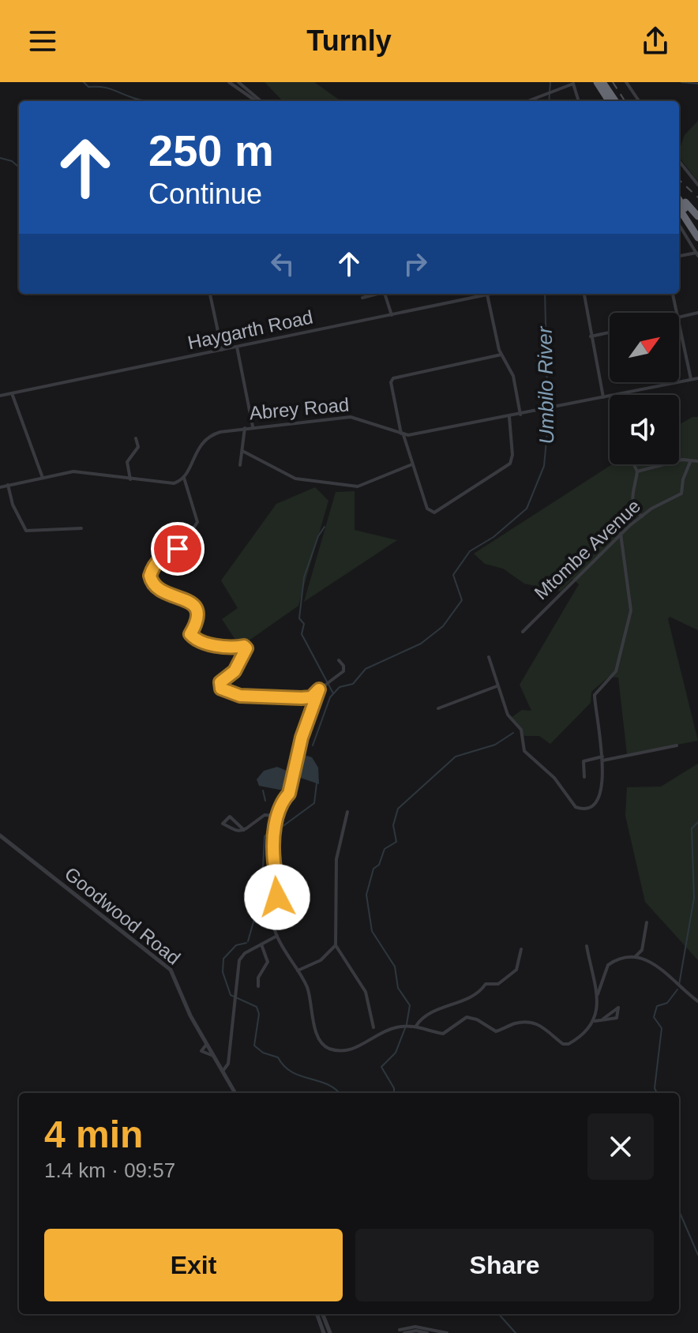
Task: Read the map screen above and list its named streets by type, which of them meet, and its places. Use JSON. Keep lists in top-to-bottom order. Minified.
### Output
{"streets":{"street":["Haygarth Road","Abrey Road","Mtombe Avenue","Goodwood Road"]},"water":["Umbilo River"],"north":"top right","page":{"header":"Turnly","turn":["250 m","Continue"],"heading":["4 min","1.4 km · 09:57"],"buttons":["Exit","Share"]}}
